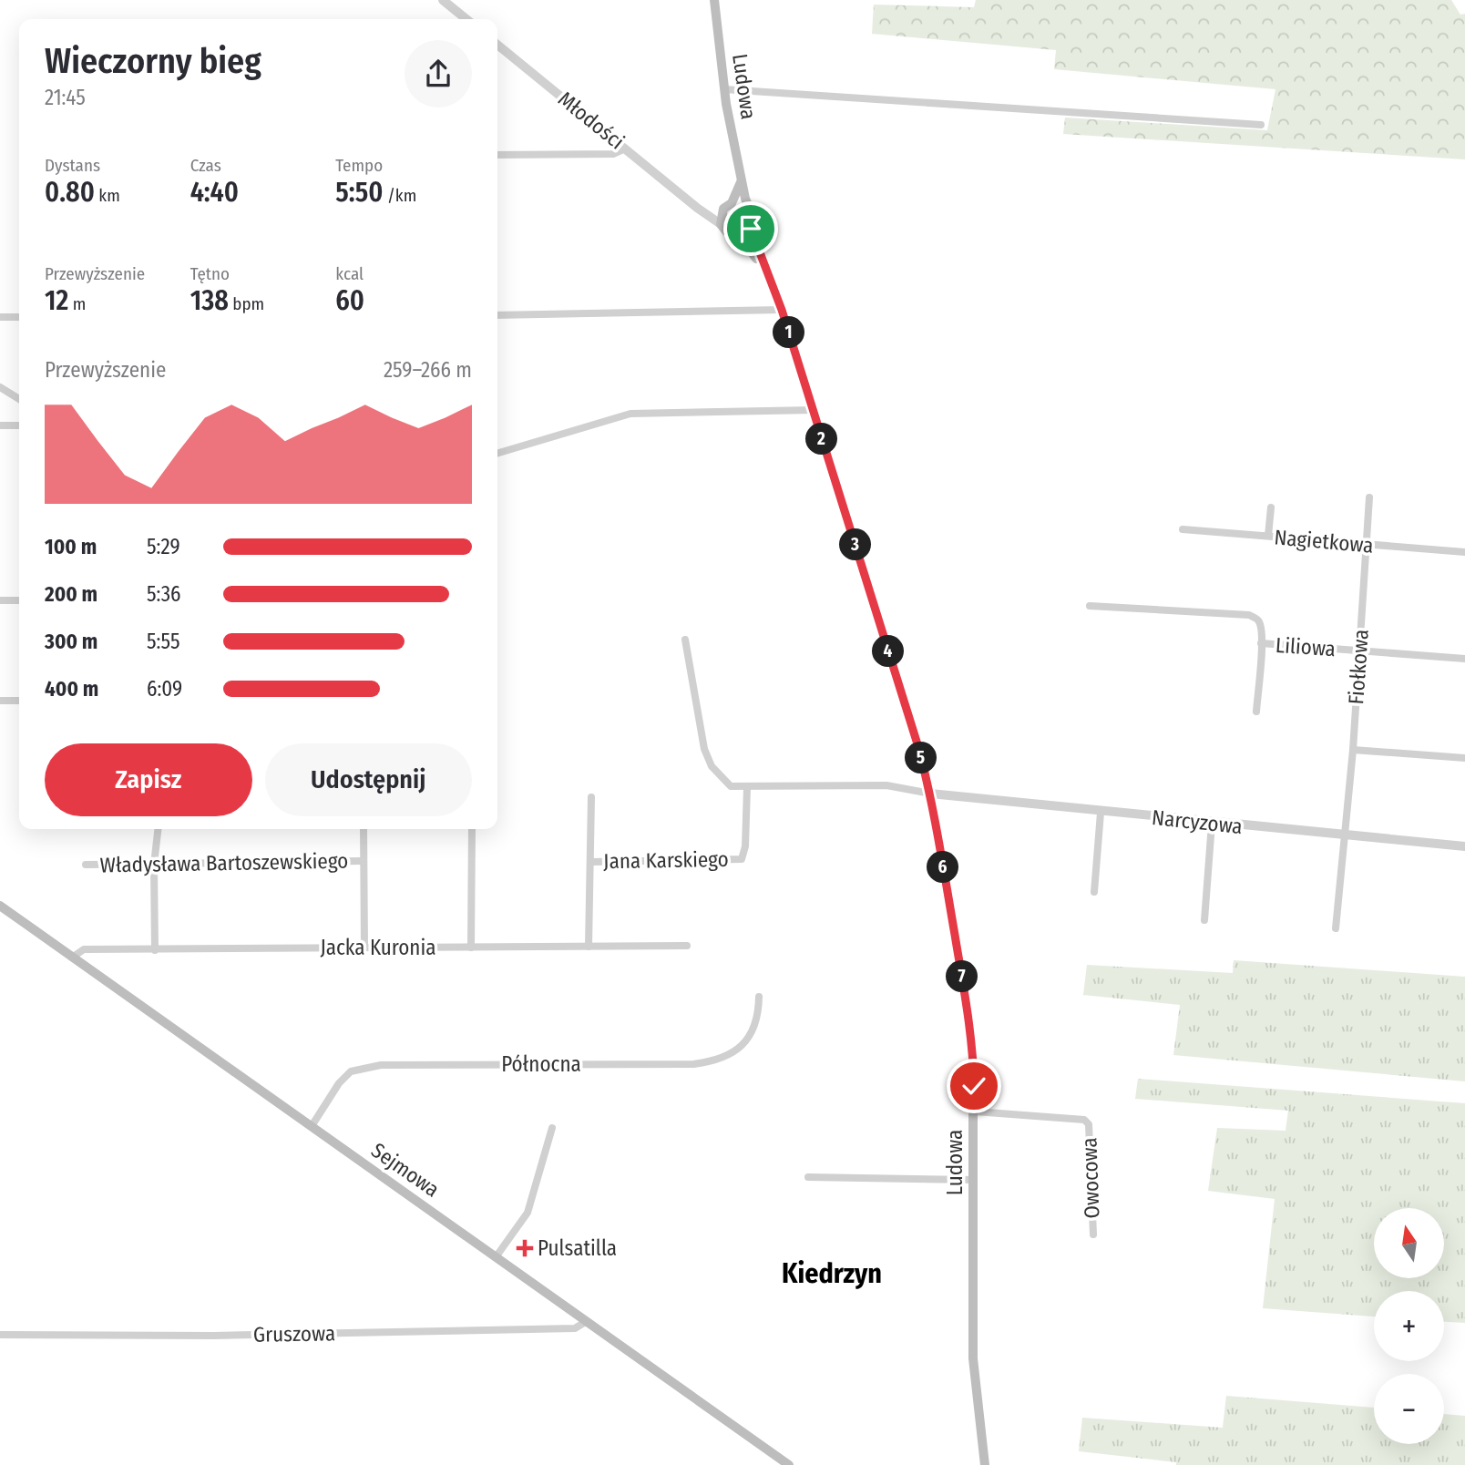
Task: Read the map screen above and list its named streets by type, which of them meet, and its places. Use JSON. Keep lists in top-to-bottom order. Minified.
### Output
{"streets":{"main road":["Ludowa","Sejmowa"],"street":["Młodości","Nagietkowa","Liliowa","Fiołkowa","Narcyzowa","Jana Karskiego","Władysława Bartoszewskiego","Jacka Kuronia","Północna","Owocowa","Gruszowa"]},"crossings":[["Ludowa","Młodości"],["Ludowa","Narcyzowa"],["Ludowa","Owocowa"],["Nagietkowa","Fiołkowa"],["Liliowa","Fiołkowa"],["Fiołkowa","Narcyzowa"],["Jacka Kuronia","Sejmowa"],["Północna","Sejmowa"],["Sejmowa","Gruszowa"]],"districts":["Kiedrzyn"],"places":{"health":["Pulsatilla"]},"north":"top","page":{"heading":["Wieczorny bieg","21:45"],"stats":[["Dystans","0.80 km"],["Czas","4:40"],["Tempo","5:50 /km"],["Przewyższenie","12 m"],["Tętno","138 bpm"],["kcal","60"]],"pins":["1","2","3","4","5","6","7"],"chart":["Przewyższenie","259–266 m"],"list":[{"name":"100 m","note":"5:29"},{"name":"200 m","note":"5:36"},{"name":"300 m","note":"5:55"},{"name":"400 m","note":"6:09"}],"buttons":["Zapisz","Udostępnij"],"map_buttons":["+","−"]}}
